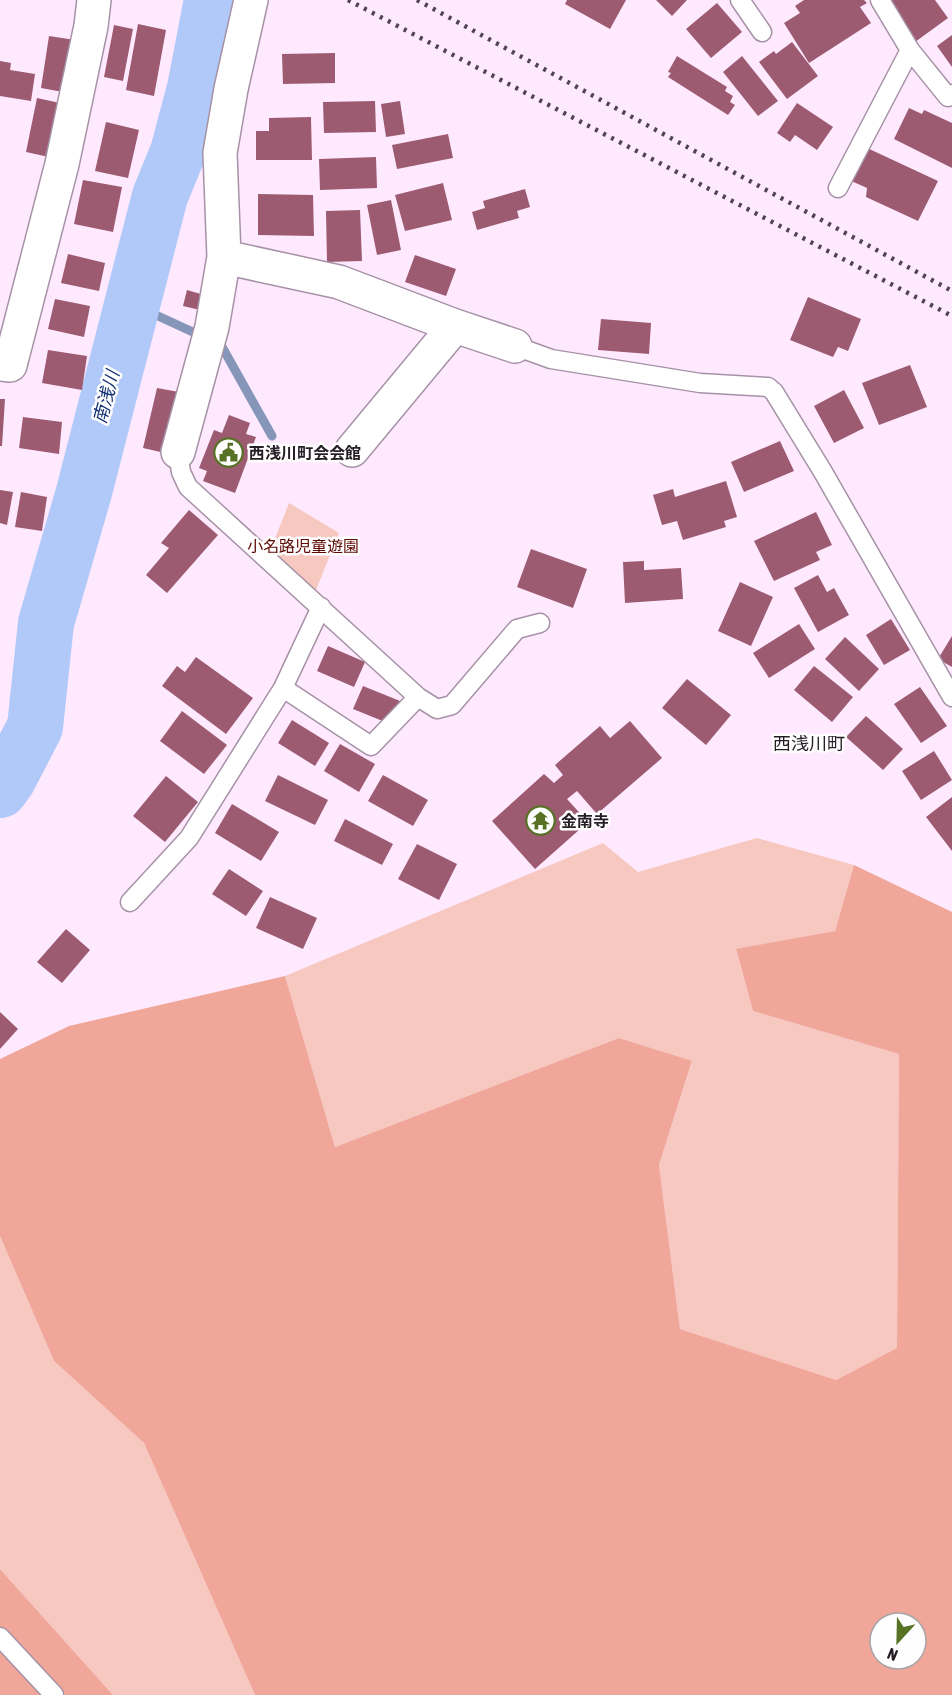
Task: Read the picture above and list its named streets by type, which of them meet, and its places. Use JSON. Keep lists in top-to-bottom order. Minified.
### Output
{"districts":["西浅川町"],"water":["南浅川"],"parks":["小名路児童遊園"],"places":{"public building":["西浅川町会会館"],"temple":["金南寺"]},"north":"bottom"}
